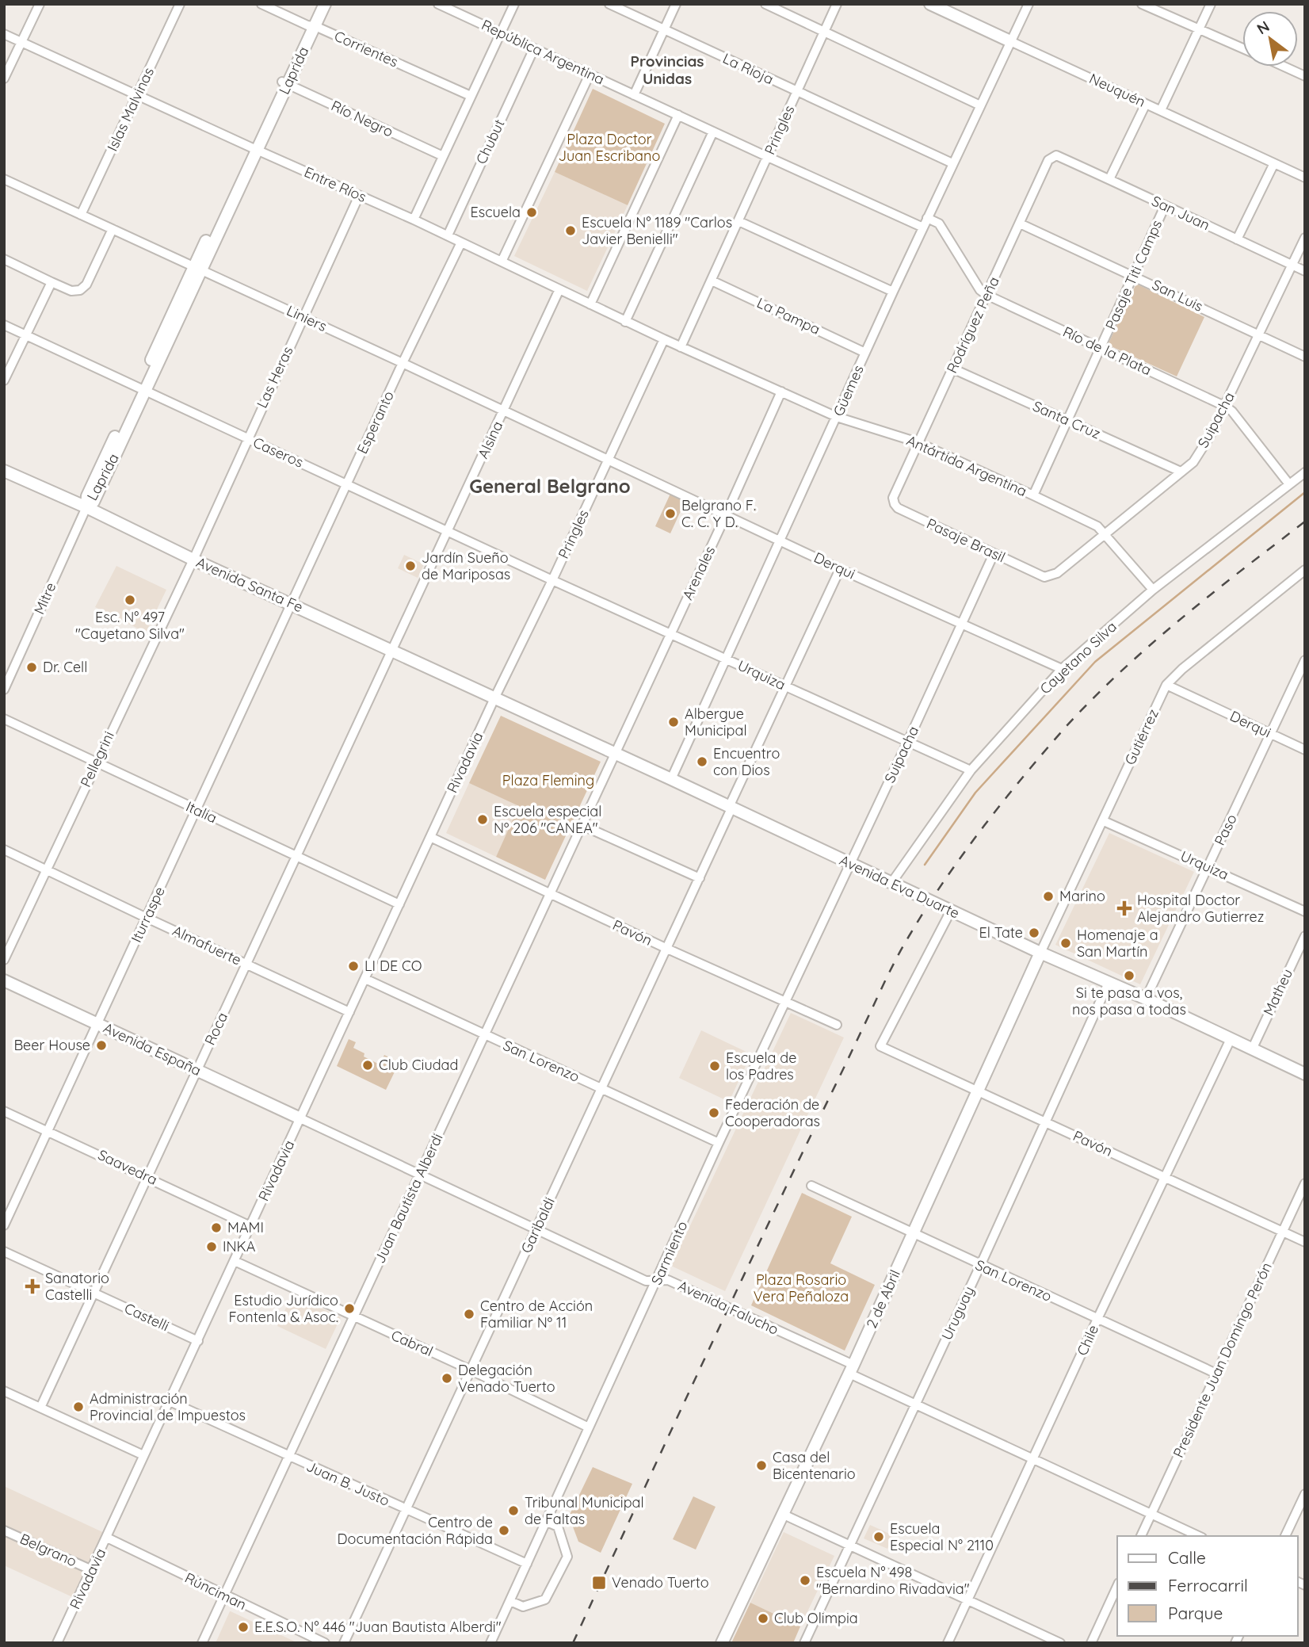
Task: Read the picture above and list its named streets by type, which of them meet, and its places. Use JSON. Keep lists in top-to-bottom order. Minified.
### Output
{"streets":{"main road":["Laprida","Neuquén","Avenida Santa Fe","Avenida Eva Duarte","Avenida España","2 de Abril"],"street":["Corrientes","República Argentina","La Rioja","Islas Malvinas","Río Negro","Pringles","Chubut","Entre Ríos","San Juan","Pasaje Titi Camps","San Luis","La Pampa","Liniers","Rodríguez Peña","Río de la Plata","Las Heras","Güemes","Santa Cruz","Suipacha","Esperanto","Alsina","Caseros","Antártida Argentina","Pasaje Brasil","Derqui","Arenales","Mitre","Cayetano Silva","Urquiza","Gutiérrez","Pellegrini","Rivadavia","Italia","Paso","Iturraspe","Pavón","Almafuerte","Matheu","Roca","San Lorenzo","Saavedra","Juan Bautista Alberdi","Garibaldi","Sarmiento","Avenida Falucho","Uruguay","Castelli","Chile","Cabral","Presidente Juan Domingo Perón","Juan B. Justo","Belgrano","Rúnciman"]},"crossings":[["Corrientes","Laprida"],["República Argentina","Pringles"],["República Argentina","Chubut"],["La Rioja","Pringles"],["Laprida","Río Negro"],["Laprida","Entre Ríos"],["Laprida","Liniers"],["Laprida","Caseros"],["Laprida","Avenida Santa Fe"],["Laprida","Mitre"],["Neuquén","Güemes"],["Islas Malvinas","Entre Ríos"],["Islas Malvinas","Liniers"],["Pringles","Entre Ríos"],["Pringles","La Pampa"],["Pringles","Liniers"],["Pringles","Caseros"],["Pringles","Antártida Argentina"],["Pringles","Derqui"],["Pringles","Avenida Santa Fe"],["Pringles","Urquiza"],["Pringles","Rivadavia"],["Pringles","Avenida Eva Duarte"],["Chubut","Entre Ríos"],["Entre Ríos","Las Heras"],["Entre Ríos","Esperanto"],["Entre Ríos","Alsina"],["Entre Ríos","Antártida Argentina"],["San Juan","Pasaje Titi Camps"],["San Juan","Rodríguez Peña"],["San Juan","Suipacha"],["Pasaje Titi Camps","San Luis"],["Pasaje Titi Camps","Río de la Plata"],["Pasaje Titi Camps","Santa Cruz"],["Pasaje Titi Camps","Antártida Argentina"],["San Luis","Rodríguez Peña"],["San Luis","Suipacha"],["La Pampa","Güemes"],["Liniers","Las Heras"],["Liniers","Esperanto"],["Liniers","Alsina"],["Liniers","Derqui"],["Rodríguez Peña","Río de la Plata"],["Rodríguez Peña","Santa Cruz"],["Rodríguez Peña","Antártida Argentina"],["Rodríguez Peña","Pasaje Brasil"],["Río de la Plata","Güemes"],["Río de la Plata","Suipacha"],["Río de la Plata","Cayetano Silva"],["Las Heras","Caseros"],["Las Heras","Avenida Santa Fe"],["Las Heras","Pellegrini"],["Güemes","Antártida Argentina"],["Güemes","Derqui"],["Güemes","Urquiza"],["Güemes","Avenida Eva Duarte"],["Santa Cruz","Suipacha"],["Suipacha","Antártida Argentina"],["Suipacha","Pasaje Brasil"],["Suipacha","Derqui"],["Suipacha","Urquiza"],["Suipacha","Avenida Eva Duarte"],["Suipacha","Sarmiento"],["Esperanto","Caseros"],["Esperanto","Avenida Santa Fe"],["Esperanto","Iturraspe"],["Alsina","Caseros"],["Alsina","Avenida Santa Fe"],["Alsina","Roca"],["Caseros","Urquiza"],["Antártida Argentina","Arenales"],["Antártida Argentina","Cayetano Silva"],["Derqui","Arenales"],["Derqui","Cayetano Silva"],["Derqui","Gutiérrez"],["Derqui","Paso"],["Arenales","Urquiza"],["Arenales","Avenida Eva Duarte"],["Arenales","Juan Bautista Alberdi"],["Avenida Santa Fe","Mitre"],["Avenida Santa Fe","Pellegrini"],["Avenida Santa Fe","Rivadavia"],["Avenida Santa Fe","Avenida Eva Duarte"],["Avenida Santa Fe","Iturraspe"],["Avenida Santa Fe","Roca"],["Cayetano Silva","Urquiza"],["Cayetano Silva","Avenida Eva Duarte"],["Urquiza","Gutiérrez"],["Urquiza","Paso"],["Gutiérrez","Avenida Eva Duarte"],["Gutiérrez","2 de Abril"],["Pellegrini","Italia"],["Pellegrini","Almafuerte"],["Rivadavia","Italia"],["Rivadavia","Avenida Eva Duarte"],["Rivadavia","Pavón"],["Rivadavia","Almafuerte"],["Rivadavia","Avenida España"],["Rivadavia","San Lorenzo"],["Rivadavia","Saavedra"],["Rivadavia","Avenida Falucho"],["Rivadavia","Castelli"],["Rivadavia","Cabral"],["Rivadavia","Juan B. Justo"],["Rivadavia","Belgrano"],["Rivadavia","Rúnciman"],["Italia","Iturraspe"],["Italia","Roca"],["Paso","Avenida Eva Duarte"],["Avenida Eva Duarte","Pavón"],["Avenida Eva Duarte","Matheu"],["Avenida Eva Duarte","Juan Bautista Alberdi"],["Avenida Eva Duarte","Garibaldi"],["Avenida Eva Duarte","Sarmiento"],["Avenida Eva Duarte","2 de Abril"],["Avenida Eva Duarte","Uruguay"],["Avenida Eva Duarte","Chile"],["Iturraspe","Almafuerte"],["Iturraspe","Avenida España"],["Iturraspe","Saavedra"],["Pavón","Juan Bautista Alberdi"],["Pavón","Garibaldi"],["Pavón","Sarmiento"],["Pavón","2 de Abril"],["Pavón","Uruguay"],["Pavón","Chile"],["Pavón","Presidente Juan Domingo Perón"],["Almafuerte","Roca"],["Roca","Avenida España"],["Roca","Saavedra"],["Roca","Castelli"],["Avenida España","Avenida Falucho"],["San Lorenzo","Juan Bautista Alberdi"],["San Lorenzo","Garibaldi"],["San Lorenzo","Sarmiento"],["San Lorenzo","2 de Abril"],["San Lorenzo","Uruguay"],["San Lorenzo","Chile"],["San Lorenzo","Presidente Juan Domingo Perón"],["Juan Bautista Alberdi","Avenida Falucho"],["Juan Bautista Alberdi","Cabral"],["Juan Bautista Alberdi","Juan B. Justo"],["Juan Bautista Alberdi","Rúnciman"],["Garibaldi","Avenida Falucho"],["Garibaldi","Cabral"],["Garibaldi","Juan B. Justo"],["Sarmiento","Avenida Falucho"],["Sarmiento","Cabral"],["Sarmiento","Juan B. Justo"],["2 de Abril","Avenida Falucho"],["Avenida Falucho","Uruguay"],["Avenida Falucho","Chile"],["Avenida Falucho","Presidente Juan Domingo Perón"]],"districts":["Provincias Unidas","General Belgrano"],"parks":["Plaza Doctor Juan Escribano","Plaza Fleming","Plaza Rosario Vera Peñaloza"],"places":{"other":["Escuela","Escuela N° 1189 \"Carlos Javier Benielli\"","Belgrano F. C. C. Y D.","Jardín Sueño de Mariposas","Esc. N° 497 \"Cayetano Silva\"","Dr. Cell","Albergue Municipal","Encuentro con Dios","Escuela especial Nº 206 \"CANEA\"","Marino","El Tate","Homenaje a San Martín","LI DE CO","Si te pasa a vos, nos pasa a todas","Beer House","Club Ciudad","Escuela de los Padres","Federación de Cooperadoras","MAMI","INKA","Estudio Jurídico Fontenla & Asoc.","Centro de Acción Familiar Nº 11","Delegación Venado Tuerto","Administración Provincial de Impuestos","Casa del Bicentenario","Tribunal Municipal de Faltas","Centro de Documentación Rápida","Escuela Especial N° 2110","Escuela N° 498 \"Bernardino Rivadavia\"","Club Olimpia","E.E.S.O. N° 446 \"Juan Bautista Alberdi\""],"health":["Hospital Doctor Alejandro Gutierrez","Sanatorio Castelli"],"transit":["Venado Tuerto"]},"legend":["Calle","Ferrocarril","Parque"],"north":"top left"}
